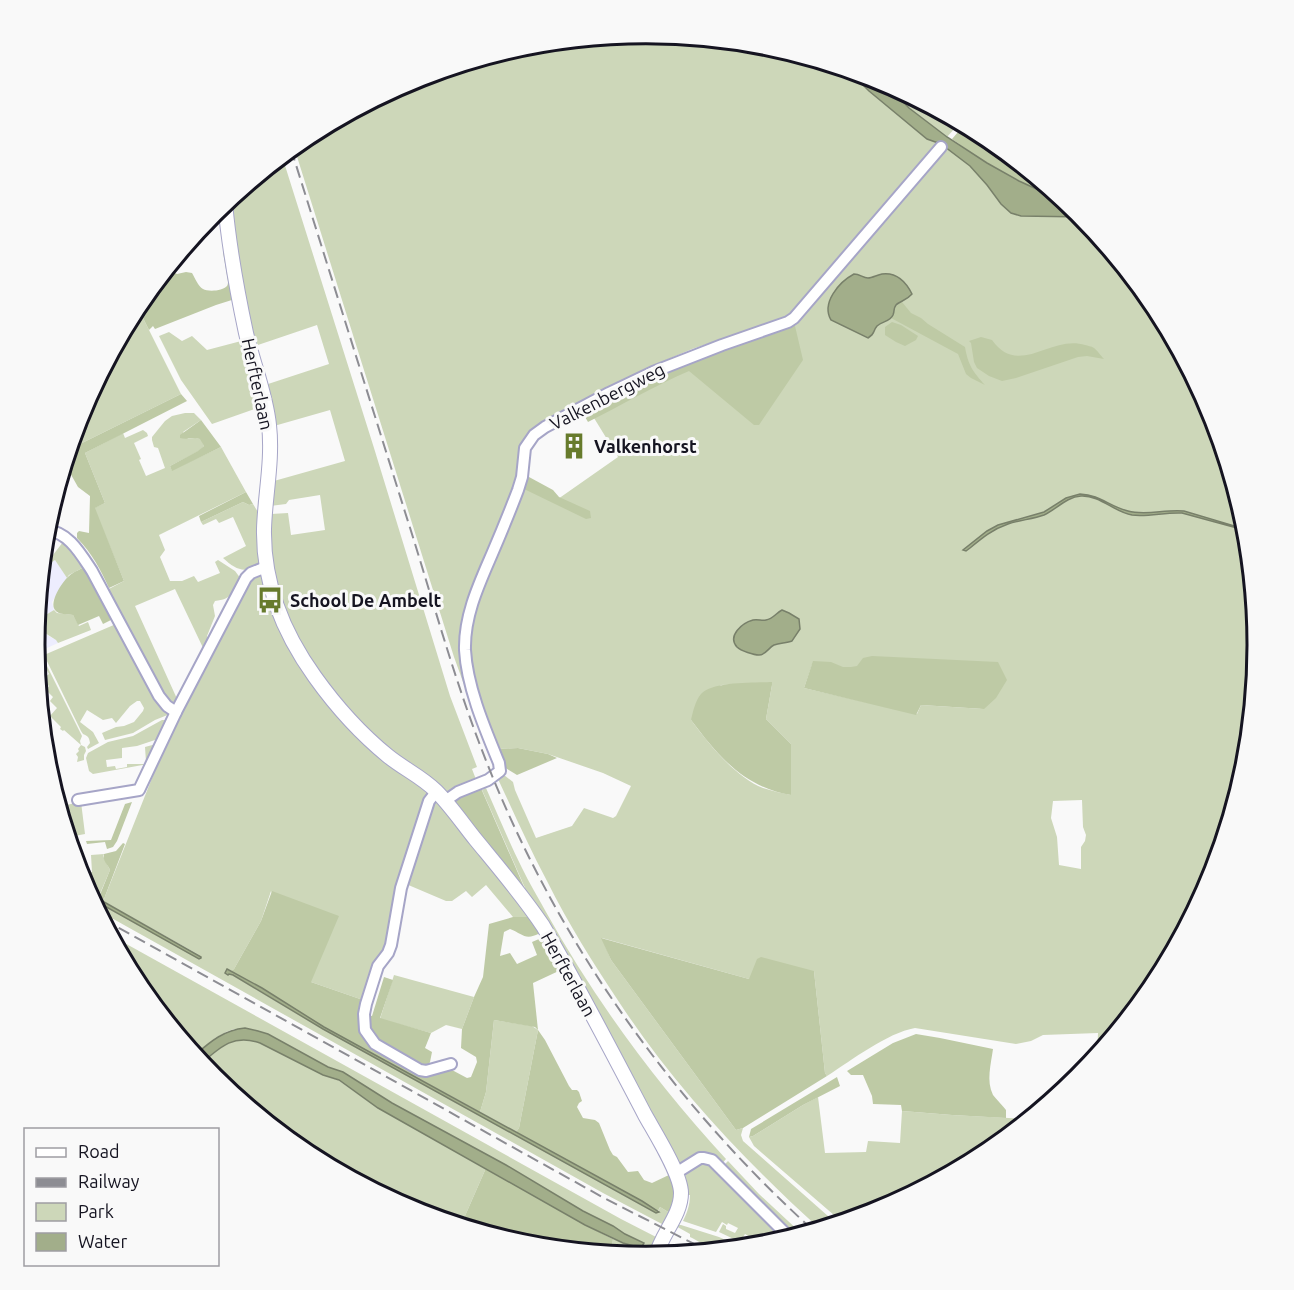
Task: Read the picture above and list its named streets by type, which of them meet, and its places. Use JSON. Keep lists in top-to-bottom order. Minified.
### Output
{"streets":{"street":["Herfterlaan","Valkenbergweg"]},"crossings":[["Herfterlaan","Valkenbergweg"]],"places":{"building":["Valkenhorst"],"bus stop":["School De Ambelt"]},"legend":["Road","Railway","Park","Water"]}
